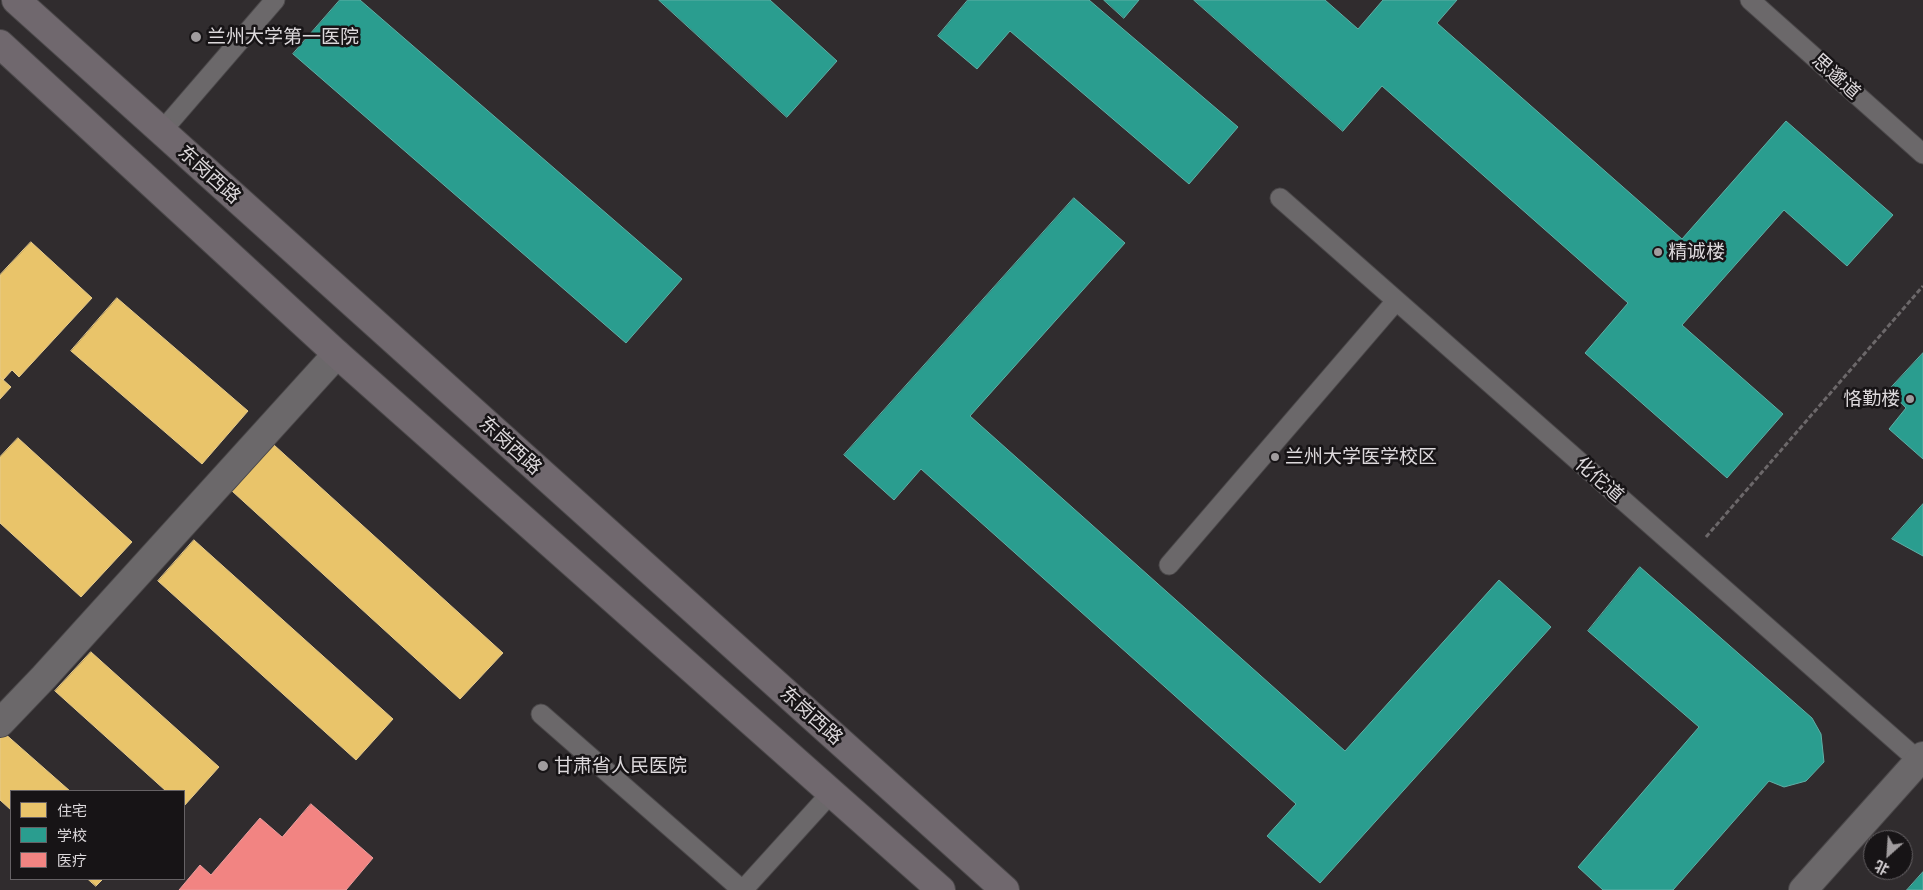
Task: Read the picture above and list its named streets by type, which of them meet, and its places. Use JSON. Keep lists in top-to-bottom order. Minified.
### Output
{"streets":{"main road":["东岗西路"],"lane":["思邈道","化佗道"]},"places":["兰州大学第一医院","精诚楼","恪勤楼","兰州大学医学校区","甘肃省人民医院"],"legend":["住宅","学校","医疗"],"north":"bottom left"}
